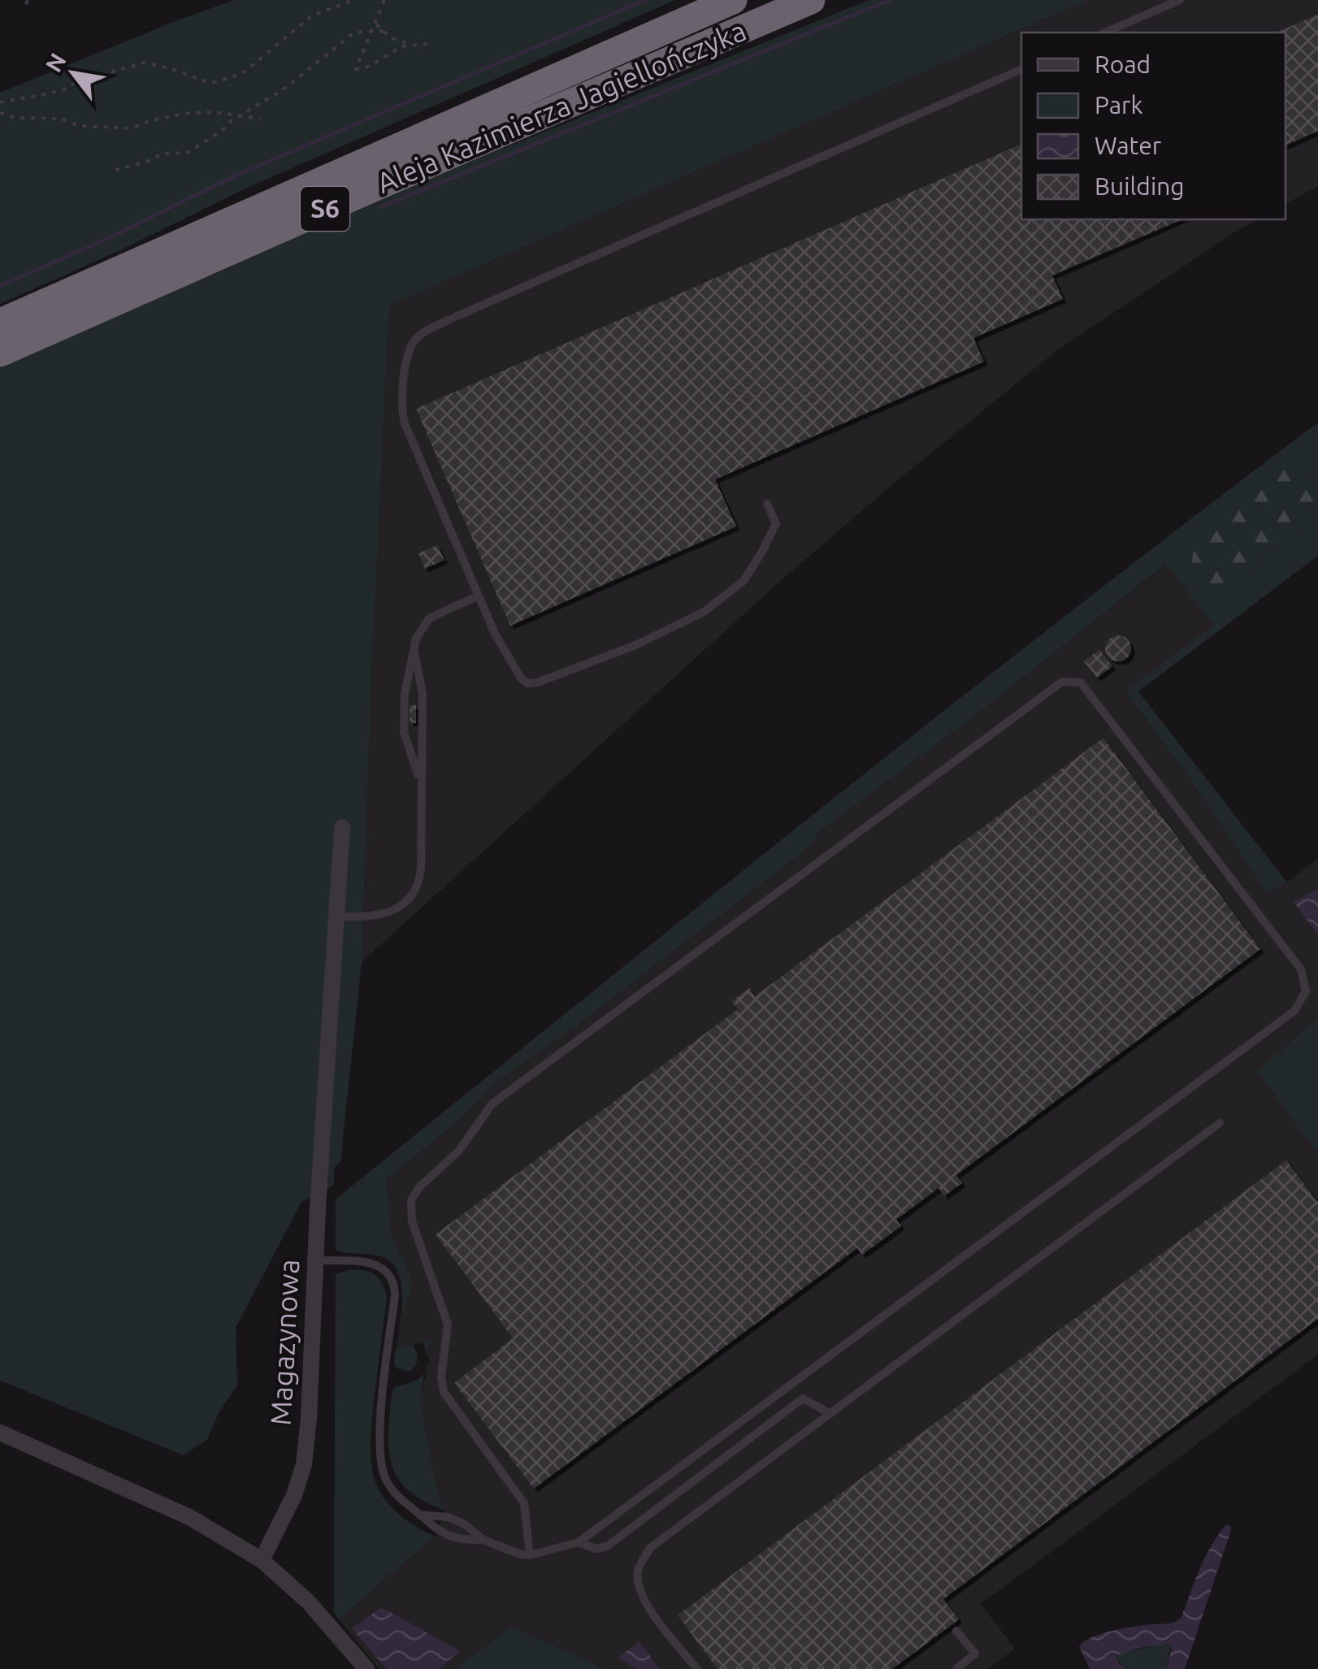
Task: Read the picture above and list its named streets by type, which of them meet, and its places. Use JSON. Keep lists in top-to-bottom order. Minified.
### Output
{"streets":{"highway":["Aleja Kazimierza Jagiellończyka","S6"],"street":["Magazynowa"]},"legend":["Road","Park","Water","Building"],"north":"top left"}
